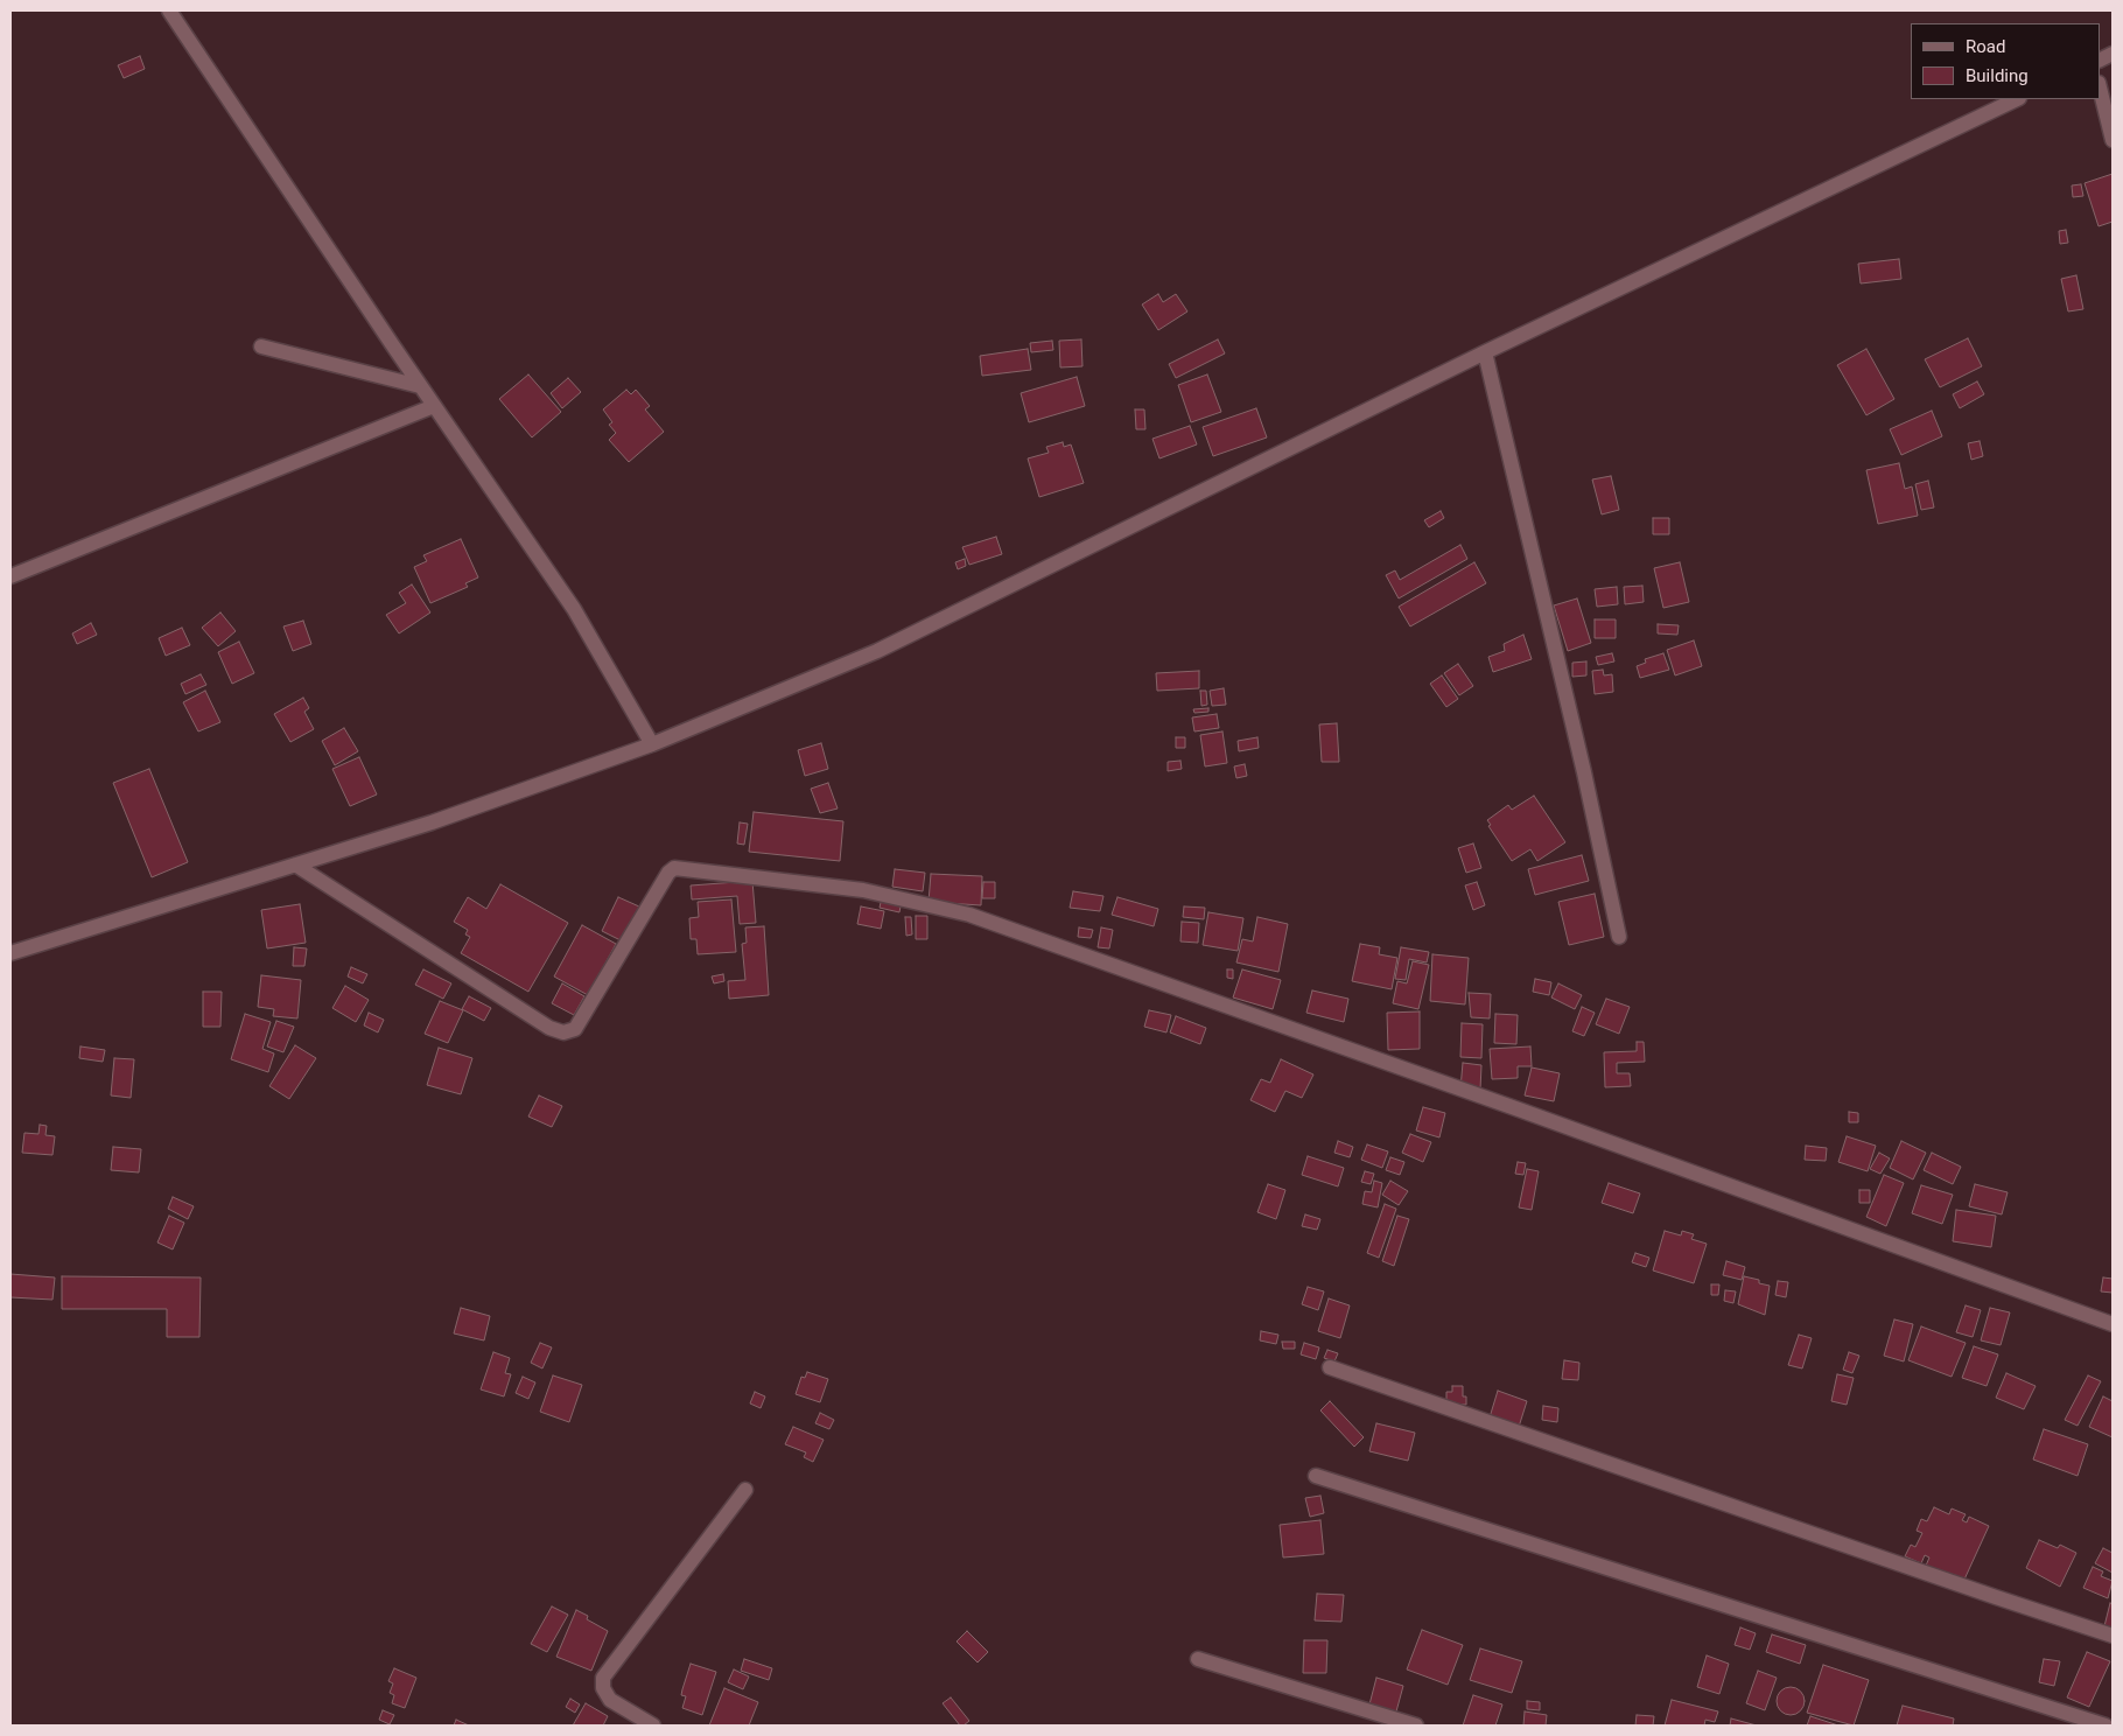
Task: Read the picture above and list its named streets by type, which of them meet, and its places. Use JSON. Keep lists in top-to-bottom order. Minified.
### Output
{"legend":["Road","Building"]}
